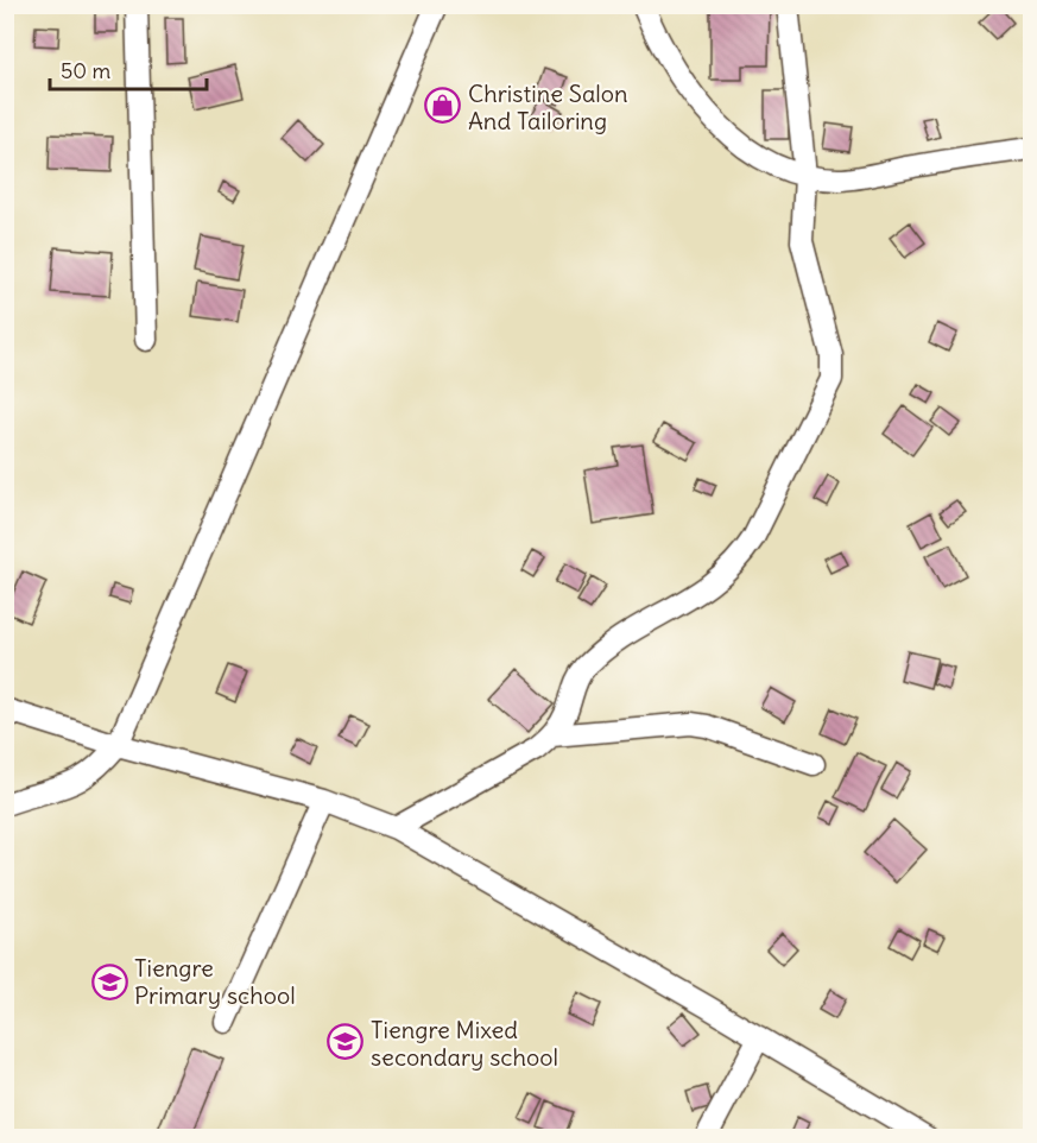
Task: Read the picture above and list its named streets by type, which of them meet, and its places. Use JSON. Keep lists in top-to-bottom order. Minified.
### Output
{"places":{"shop":["Christine Salon And Tailoring"],"school or university":["Tiengre Primary school","Tiengre Mixed secondary school"]},"scale_bar":"50 m"}
